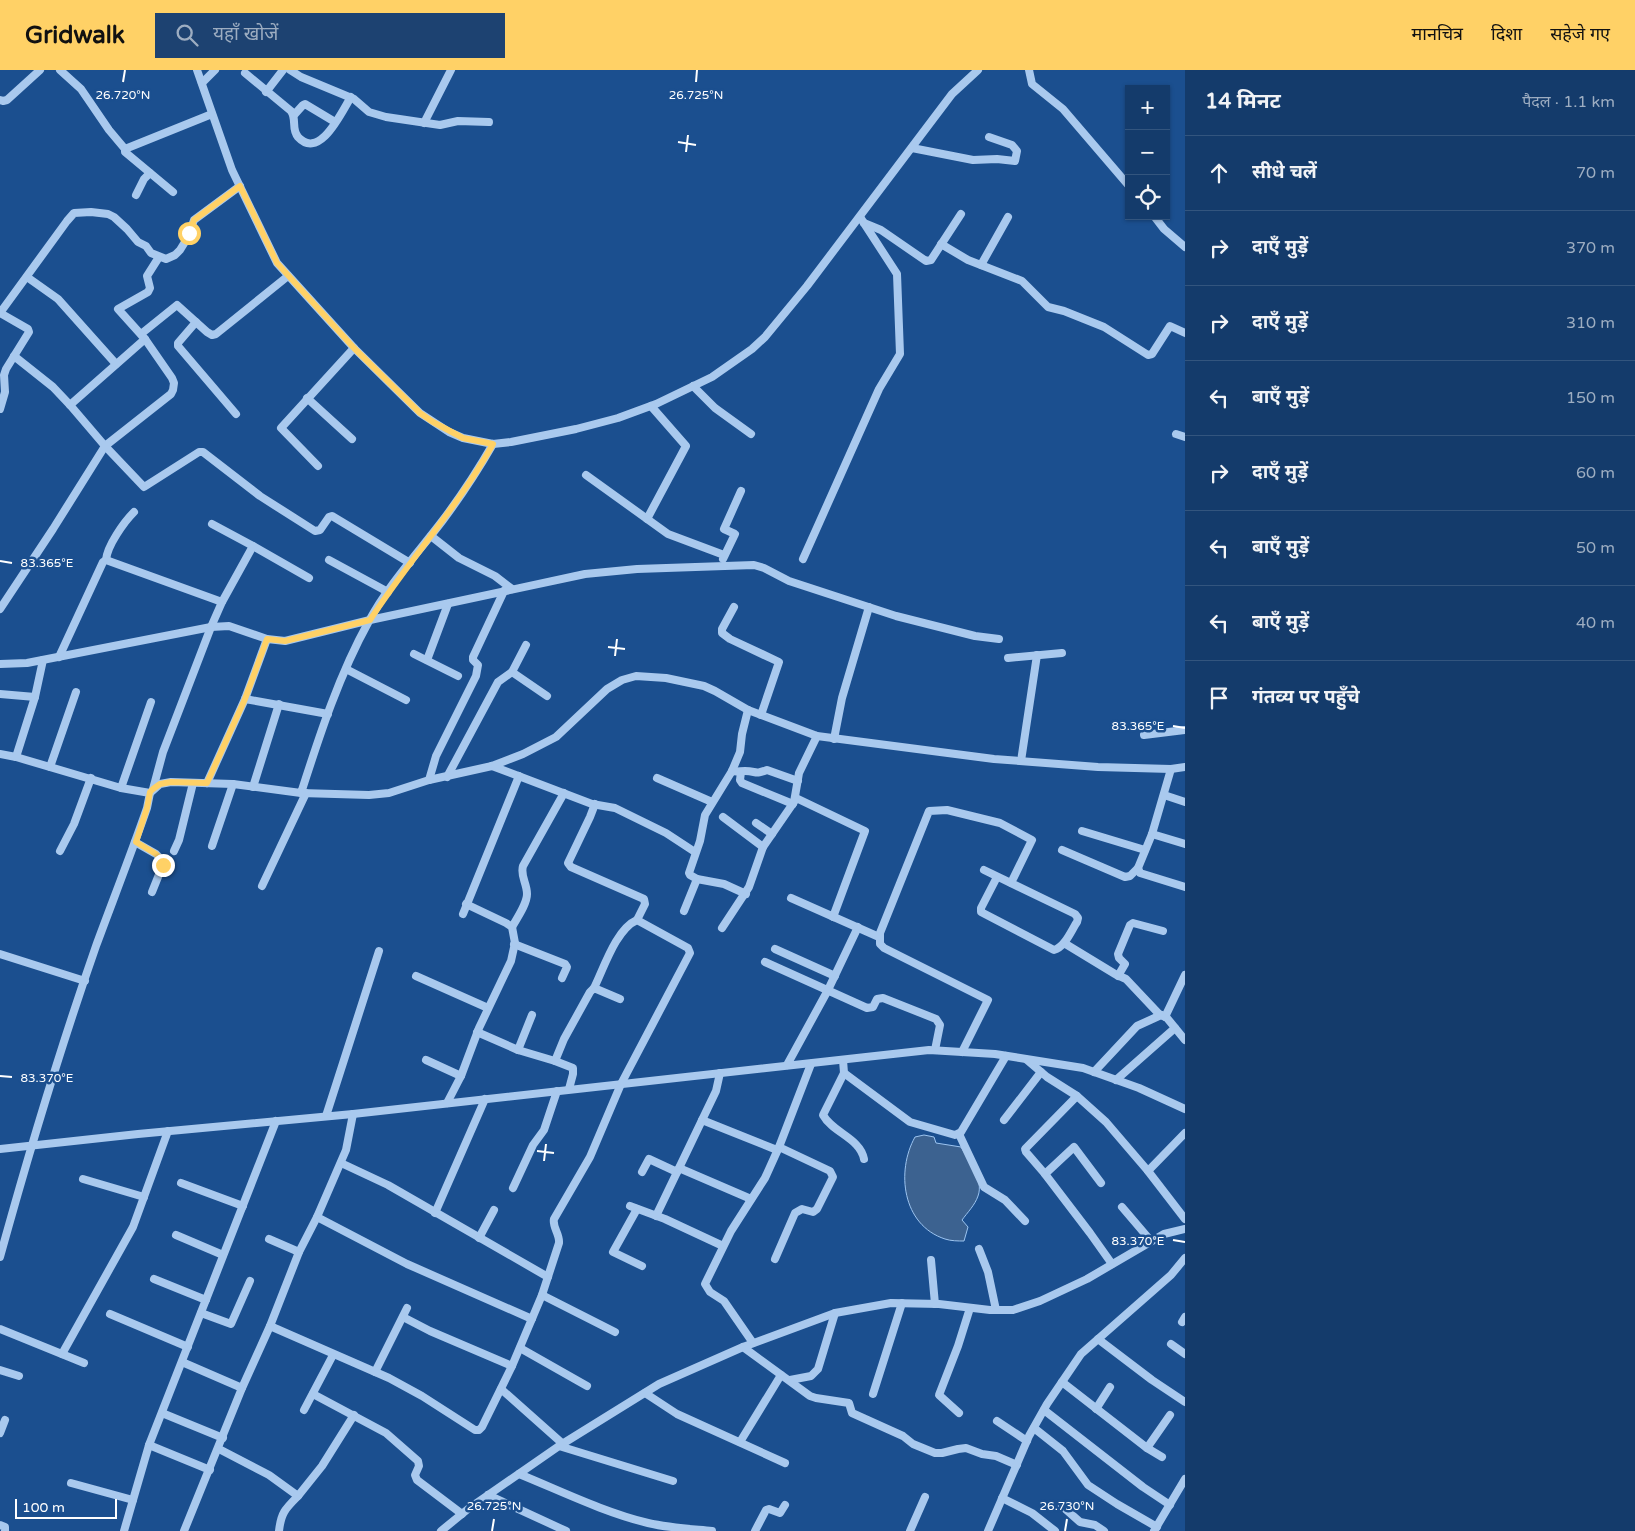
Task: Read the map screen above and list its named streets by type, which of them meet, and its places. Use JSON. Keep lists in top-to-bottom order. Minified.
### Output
{"scale_bar":"100 m","page":{"header":"Gridwalk","search":"यहाँ खोजें","nav":["मानचित्र","दिशा","सहेजे गए"],"heading":["14 मिनट","पैदल · 1.1 km"],"map_buttons":["+","−"],"list":[["सीधे चलें","70 m"],["दाएँ मुड़ें","370 m"],["दाएँ मुड़ें","310 m"],["बाएँ मुड़ें","150 m"],["दाएँ मुड़ें","60 m"],["बाएँ मुड़ें","50 m"],["बाएँ मुड़ें","40 m"],"गंतव्य पर पहुँचे"],"scale":"100 m"},"coordinates":["26.720°N","26.725°N","83.365°E","83.370°E","26.730°N"]}
